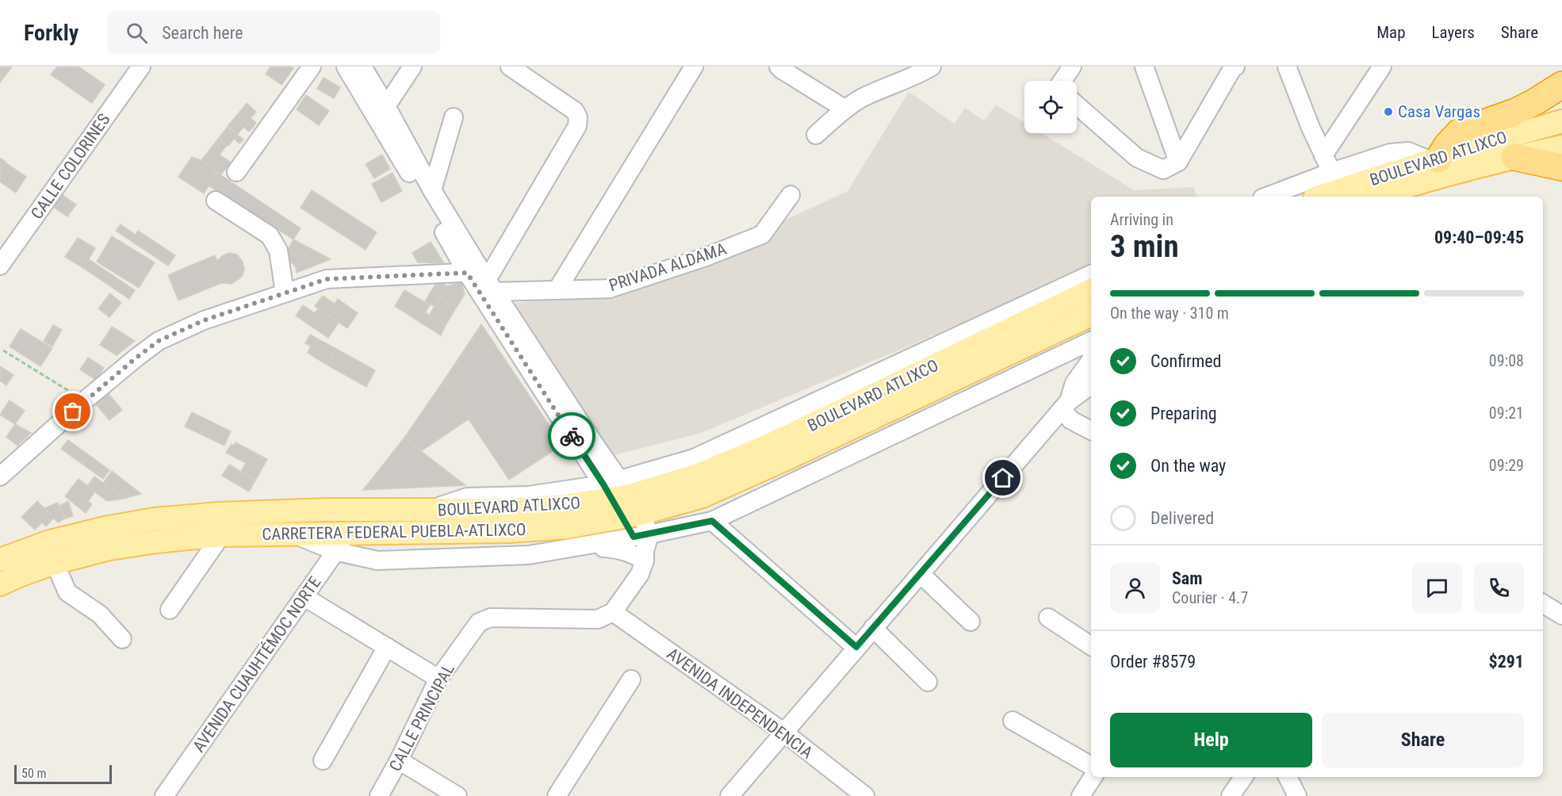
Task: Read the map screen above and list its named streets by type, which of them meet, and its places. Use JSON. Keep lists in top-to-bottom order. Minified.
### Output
{"streets":{"main road":["BOULEVARD ATLIXCO","CARRETERA FEDERAL PUEBLA-ATLIXCO"],"street":["CALLE COLORINES","PRIVADA ALDAMA","AVENIDA CUAUHTÉMOC NORTE","AVENIDA INDEPENDENCIA","CALLE PRINCIPAL"]},"crossings":[["BOULEVARD ATLIXCO","CARRETERA FEDERAL PUEBLA-ATLIXCO"],["CARRETERA FEDERAL PUEBLA-ATLIXCO","AVENIDA CUAUHTÉMOC NORTE"],["AVENIDA INDEPENDENCIA","CALLE PRINCIPAL"]],"places":["Casa Vargas"],"scale_bar":"50 m","page":{"header":"Forkly","search":"Search here","nav":["Map","Layers","Share"],"heading":["3 min","Arriving in","09:40–09:45"],"panel":["Sam","Courier · 4.7","Order #8579","$291"],"bar":"On the way · 310 m","list":[["Confirmed","09:08"],["Preparing","09:21"],["On the way","09:29"],"Delivered"],"buttons":["Help","Share"],"scale":"50 m"}}
